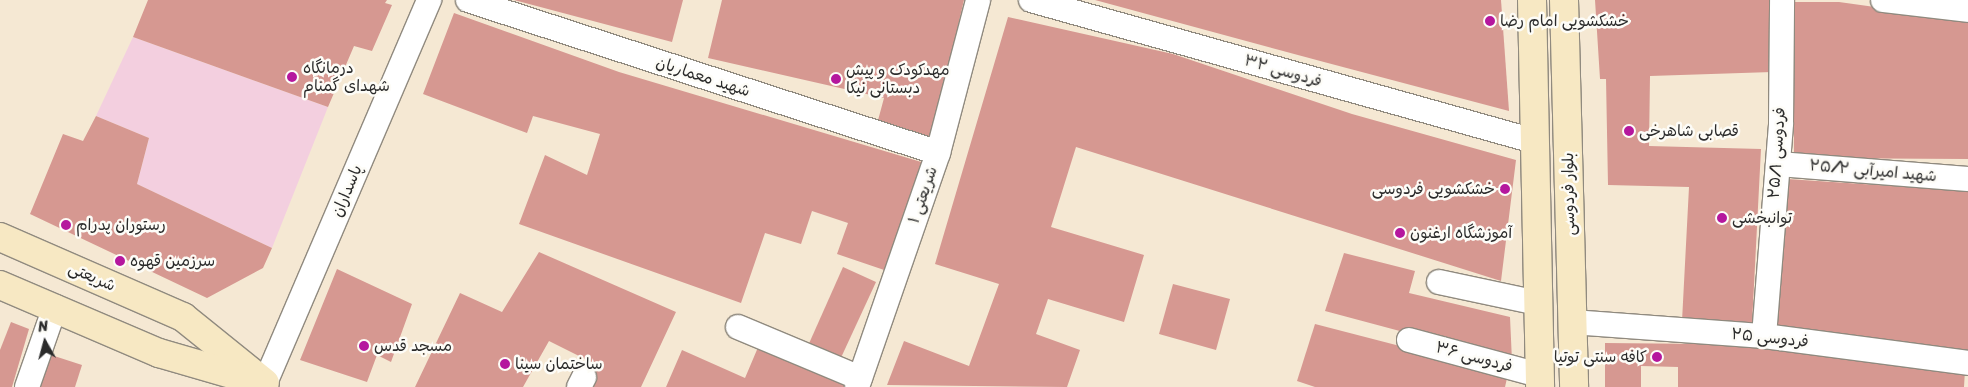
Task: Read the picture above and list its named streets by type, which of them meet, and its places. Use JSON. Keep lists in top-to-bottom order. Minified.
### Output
{"streets":{"main road":["بلوار فردوسی","شریعتی"],"street":["فردوسی ۳۲","شهید معماریان","فردوسی ۲۵/۱","شهید امیرآبی ۲۵/۲","پاسداران","شریعتی ۱","فردوسی ۲۵","فردوسی ۳۶"]},"crossings":[["فردوسی ۳۲","بلوار فردوسی"],["شهید معماریان","شریعتی ۱"],["فردوسی ۲۵/۱","شهید امیرآبی ۲۵/۲"],["فردوسی ۲۵/۱","فردوسی ۲۵"],["پاسداران","شریعتی"],["بلوار فردوسی","فردوسی ۲۵"],["بلوار فردوسی","فردوسی ۳۶"]],"places":["خشکشویی امام رضا","درمانگاه شهدای گمنام","مهدکودک و پیش دبستانی نیکا","قصابی شاهرخی","خشکشویی فردوسی","توانبخشی","رستوران پدرام","آموزشگاه ارغنون","سرزمین قهوه","مسجد قدس","کافه سنتی توتیا","ساختمان سینا"],"north":"top"}
